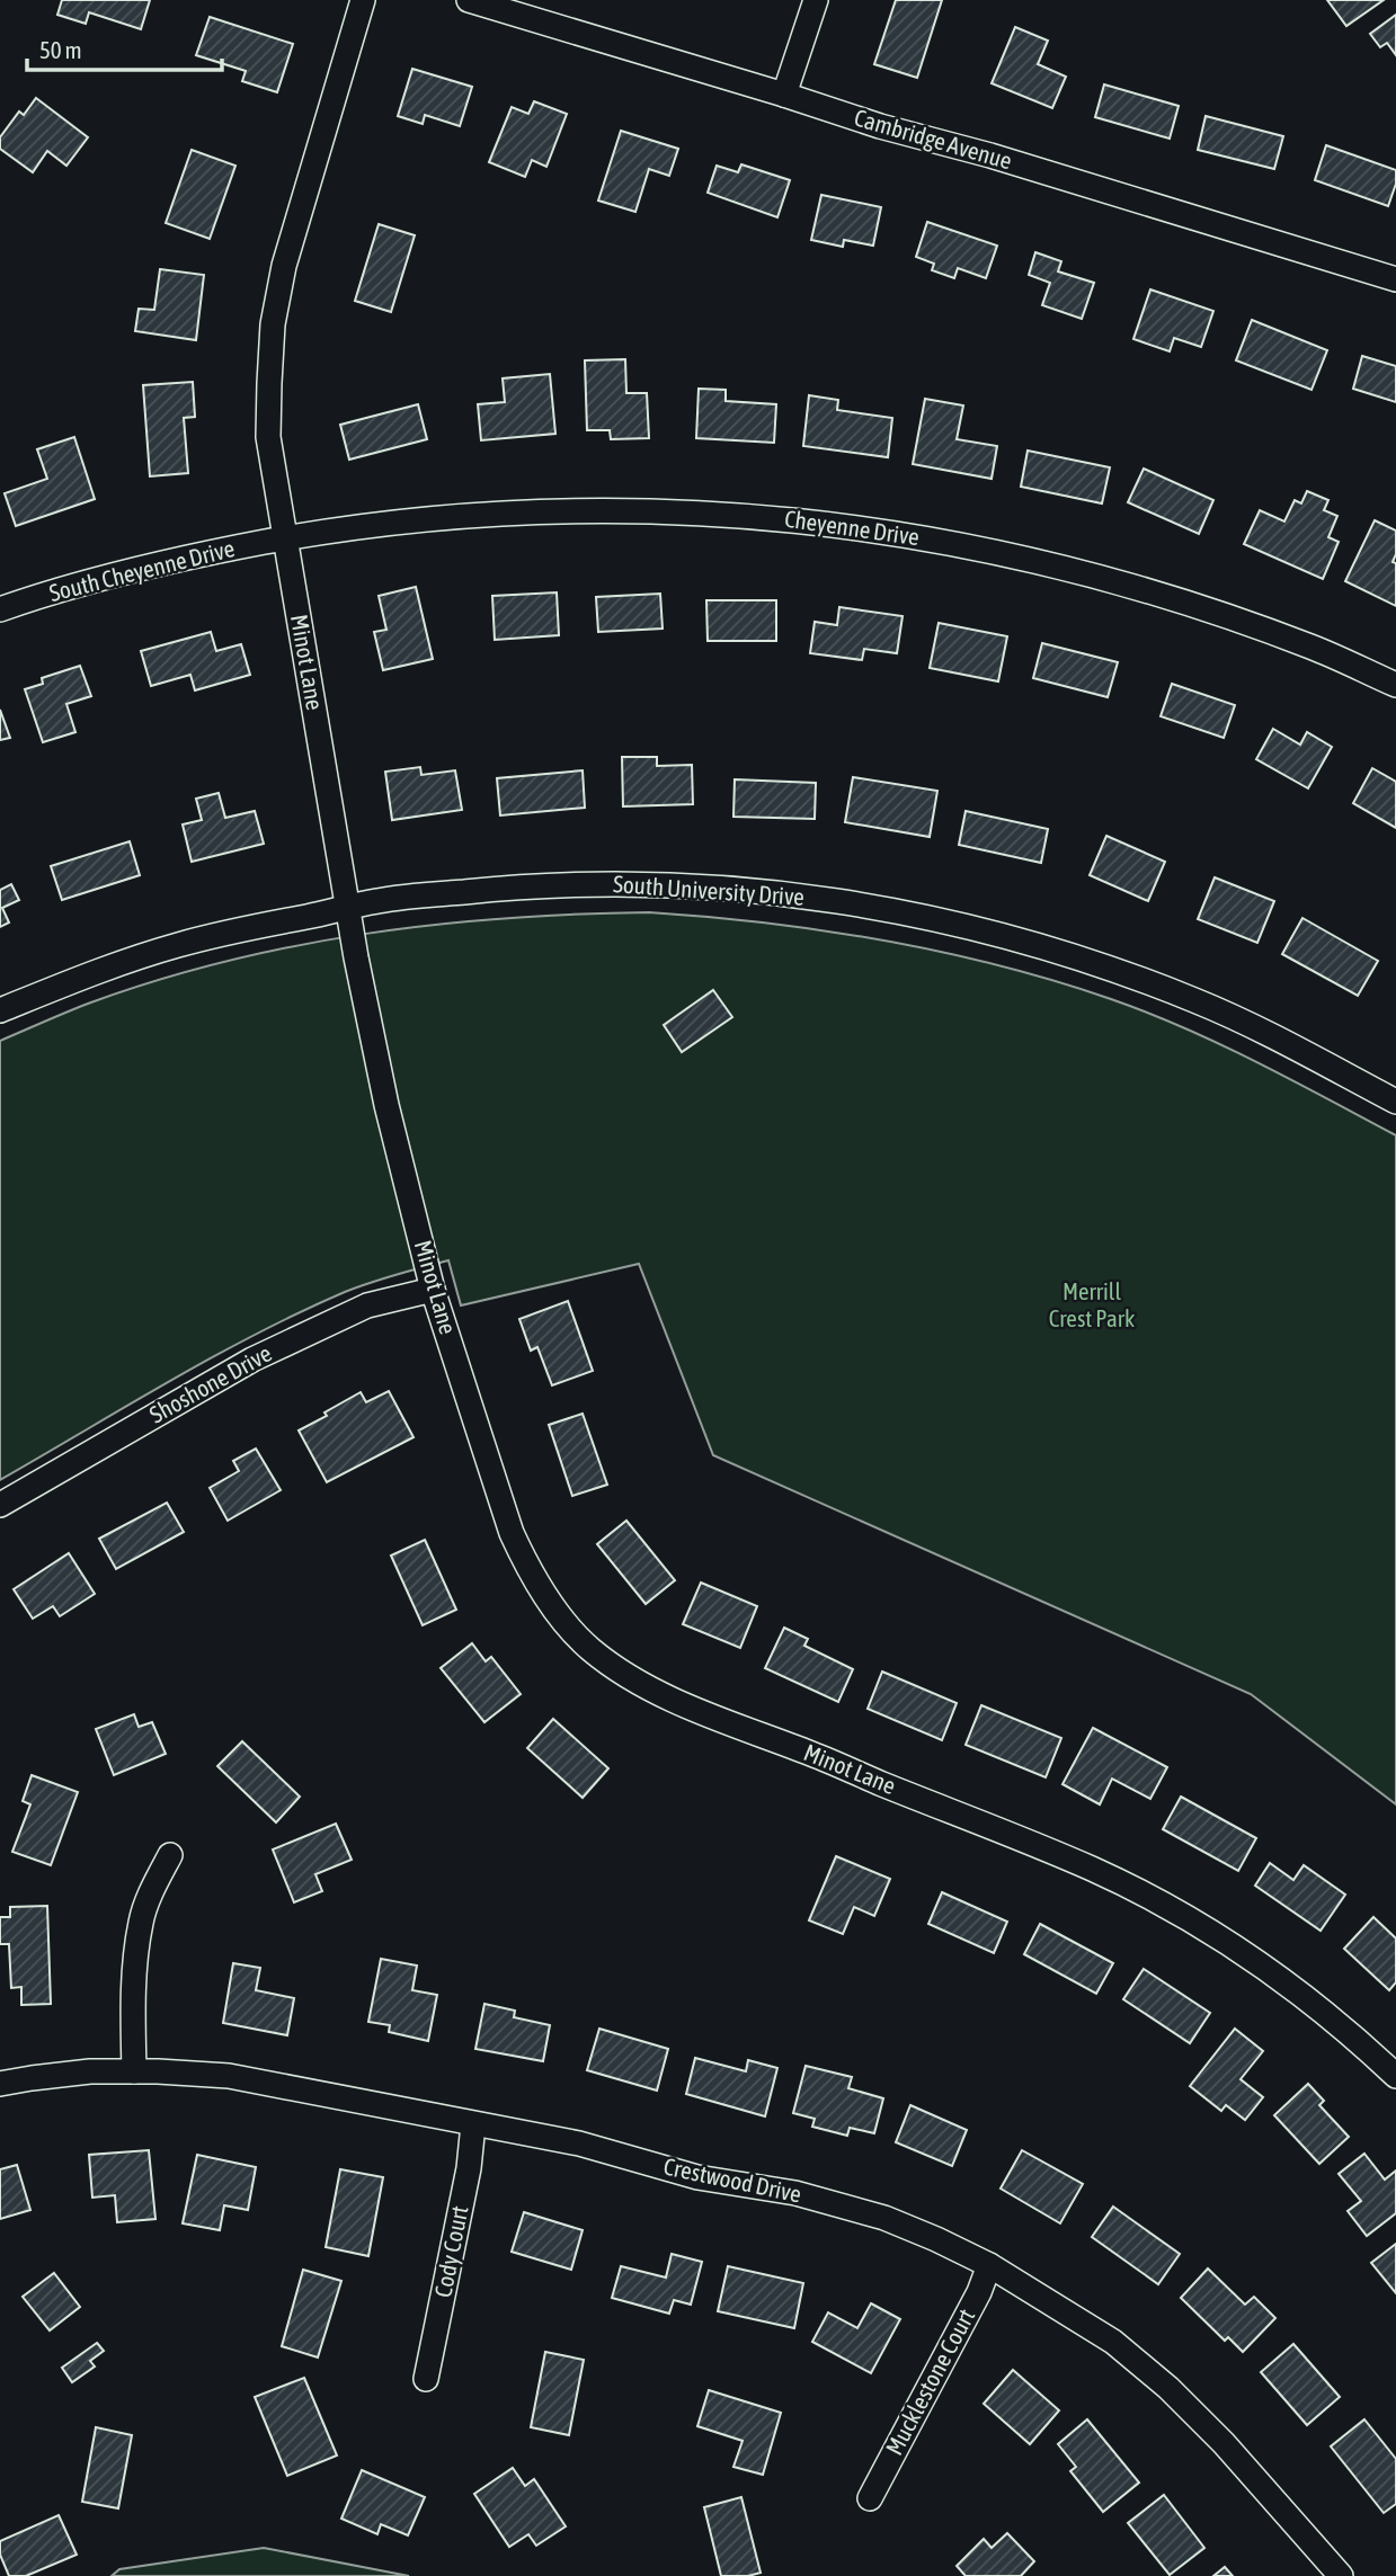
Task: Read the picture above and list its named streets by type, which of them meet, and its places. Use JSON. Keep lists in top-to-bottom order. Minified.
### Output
{"streets":{"street":["Cambridge Avenue","Cheyenne Drive","South Cheyenne Drive","Minot Lane","South University Drive","Shoshone Drive","Crestwood Drive","Cody Court","Mucklestone Court"]},"crossings":[["Cheyenne Drive","South Cheyenne Drive"],["Cheyenne Drive","Minot Lane"],["South Cheyenne Drive","Minot Lane"],["Minot Lane","South University Drive"],["Minot Lane","Shoshone Drive"],["Crestwood Drive","Cody Court"],["Crestwood Drive","Mucklestone Court"]],"parks":["Merrill Crest Park"],"scale_bar":"50 m"}
